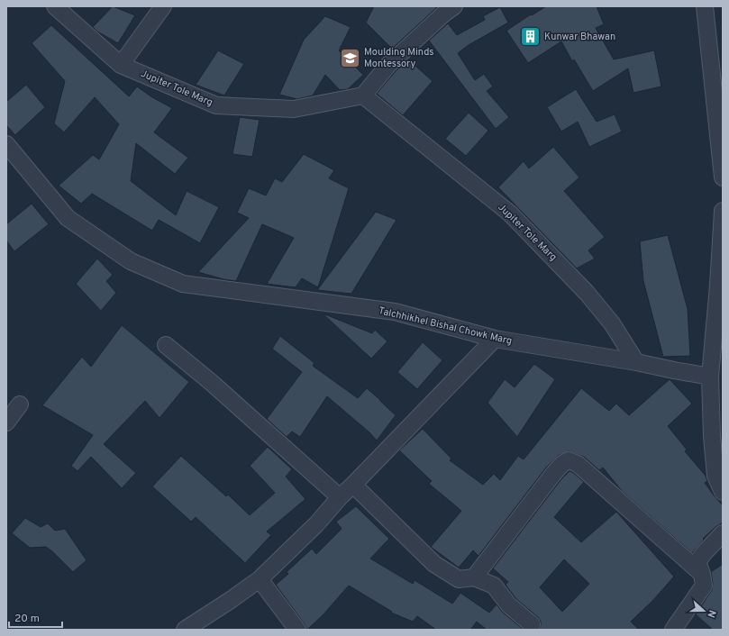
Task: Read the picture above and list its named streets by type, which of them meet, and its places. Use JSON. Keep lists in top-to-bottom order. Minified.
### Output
{"streets":{"street":["Jupiter Tole Marg","Talchhikhel Bishal Chowk Marg"]},"crossings":[["Jupiter Tole Marg","Talchhikhel Bishal Chowk Marg"]],"places":{"building":["Kunwar Bhawan"],"school or university":["Moulding Minds Montessory"]},"scale_bar":"20 m","north":"right"}
